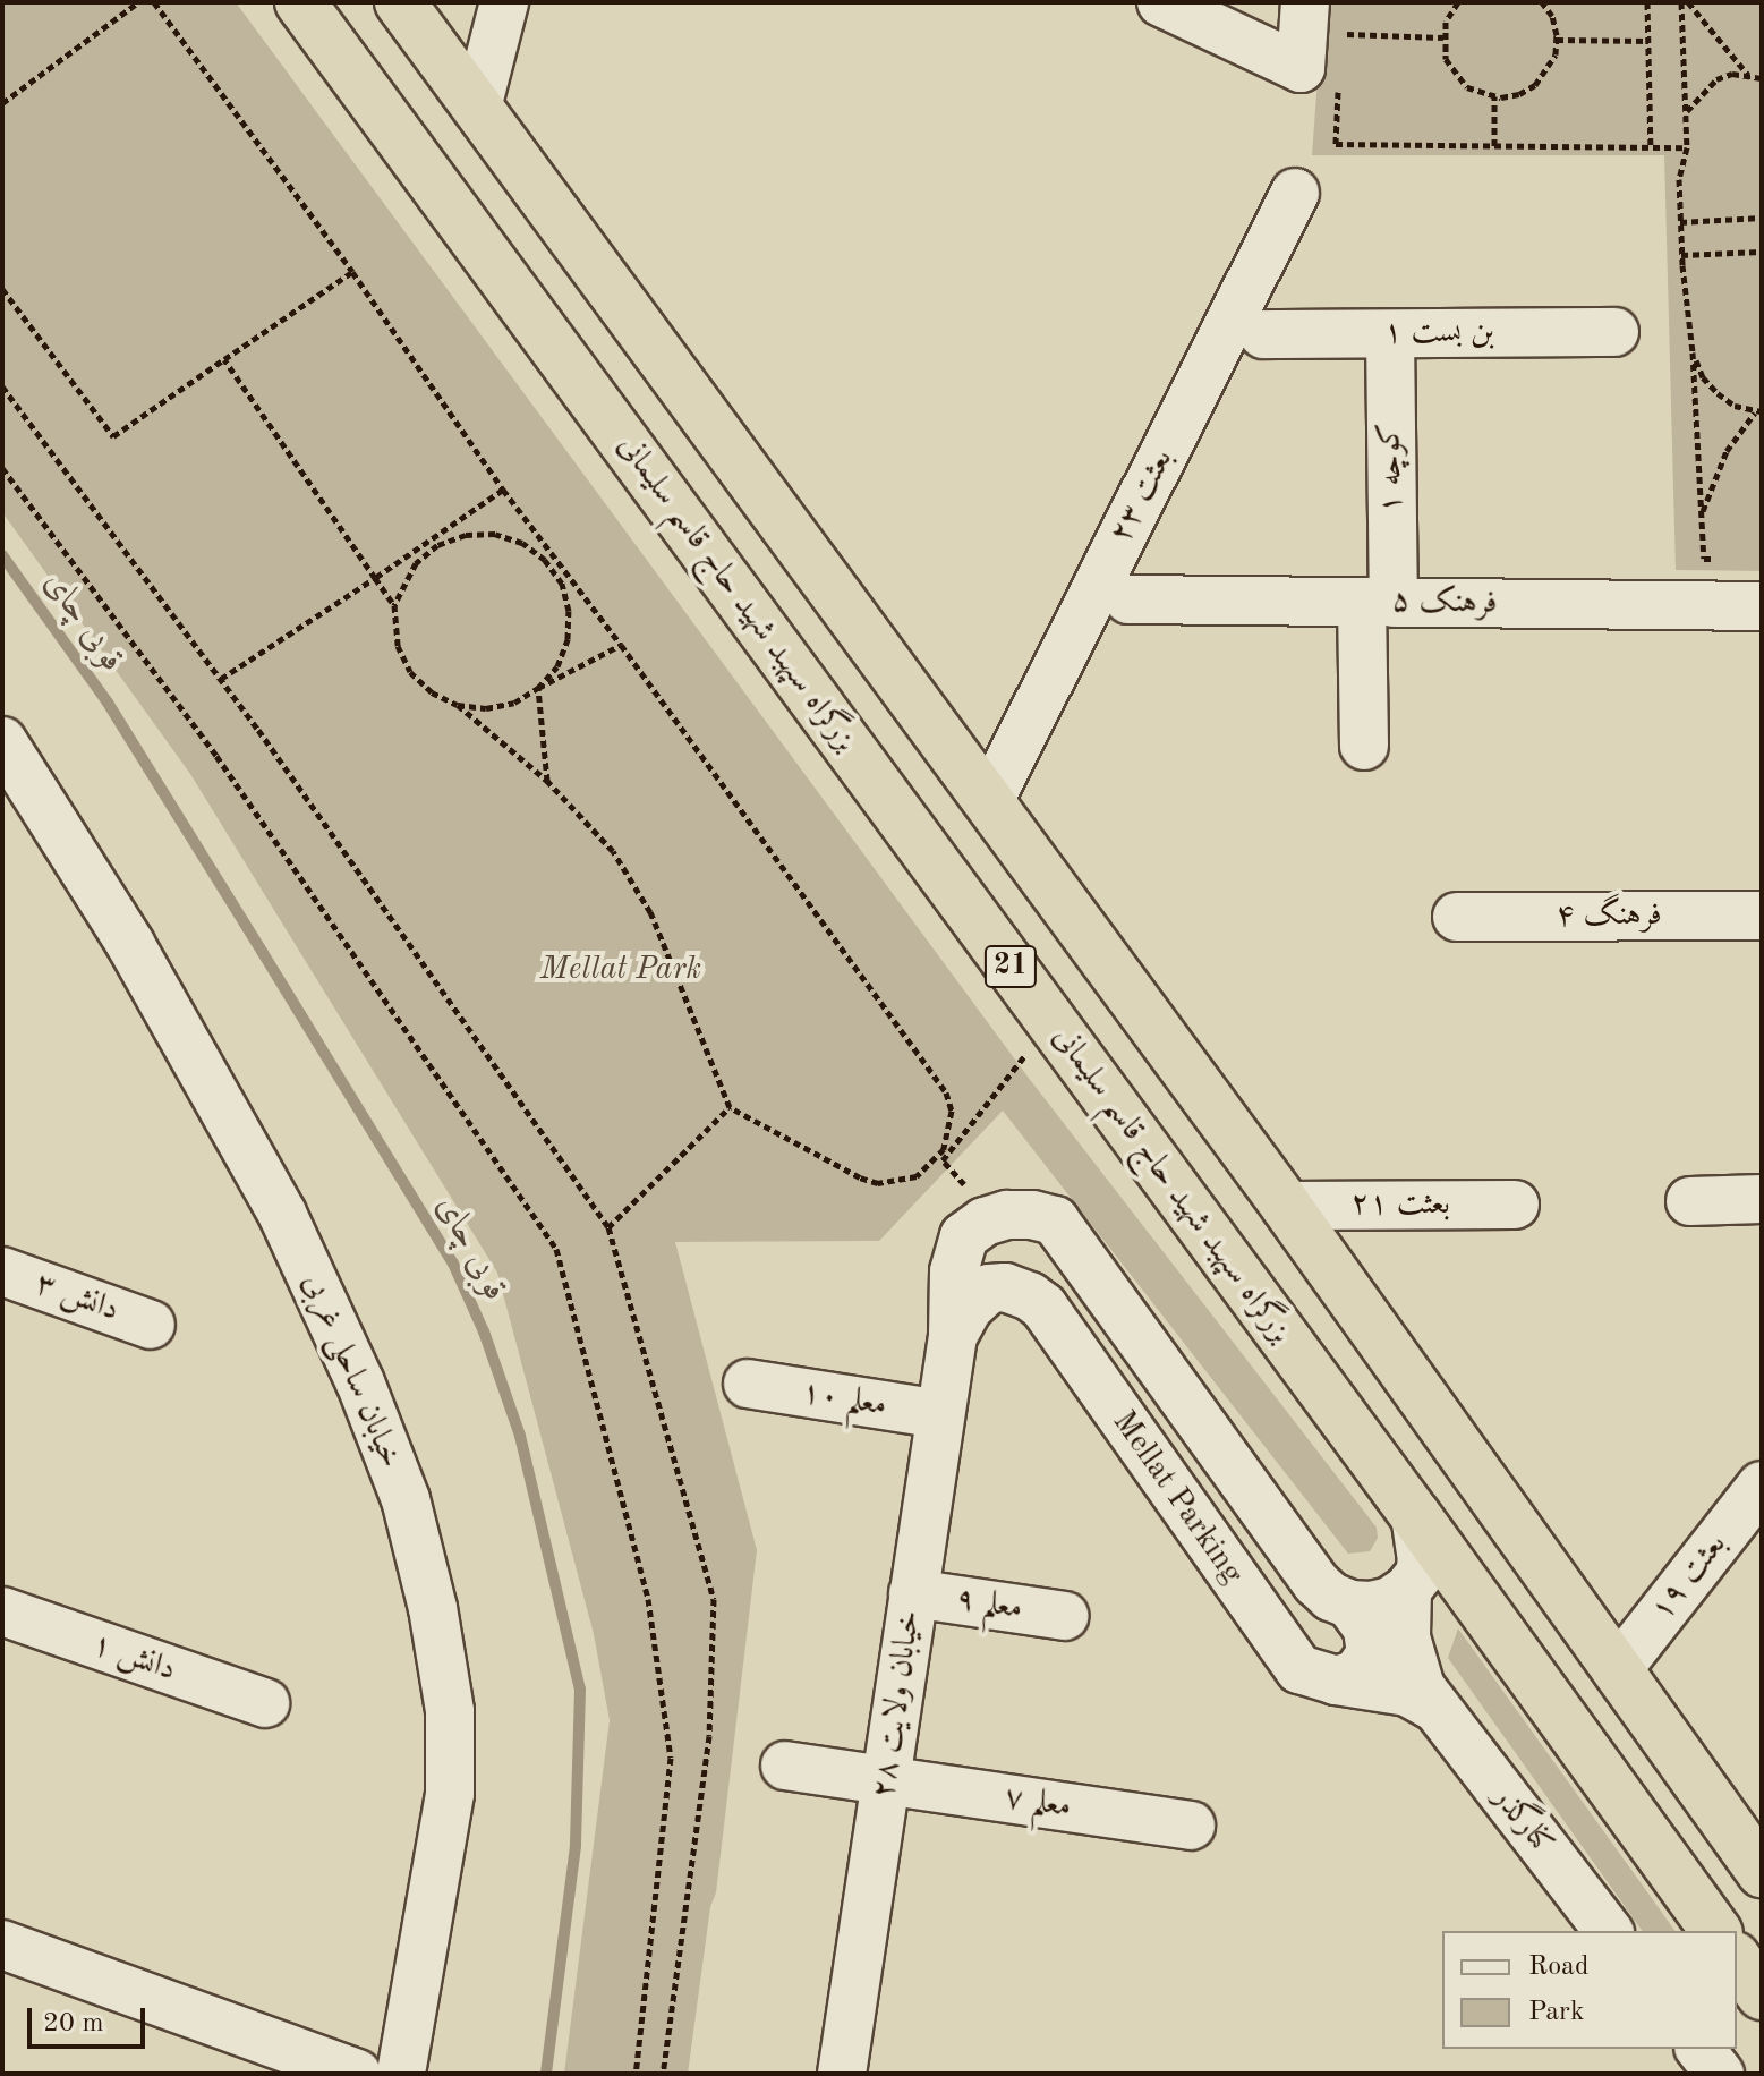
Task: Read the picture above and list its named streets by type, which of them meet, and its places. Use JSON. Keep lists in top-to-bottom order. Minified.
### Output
{"streets":{"highway":["بزرگراه سپهبد شهید حاج قاسم سلیمانی","21"],"street":["بن بست ۱","کوچه ۱","بعثت ۲۳","فرهنک ۵","فرهنگ ۴","بعثت ۲۱","دانش ۳","خیابان ساحلی غربی","معلم ۱۰","Mellat Parking","بعثت ۱۹","معلم ۹","دانش ۱","خیابان ولایت ۲۸","معلم ۷","کنارگذر"]},"crossings":[["بن بست ۱","کوچه ۱"],["کوچه ۱","فرهنک ۵"],["بعثت ۲۳","21"],["21","بعثت ۲۱"],["21","بعثت ۱۹"],["معلم ۱۰","خیابان ولایت ۲۸"],["Mellat Parking","خیابان ولایت ۲۸"],["Mellat Parking","کنارگذر"],["معلم ۹","خیابان ولایت ۲۸"],["خیابان ولایت ۲۸","معلم ۷"]],"water":["قوبی چای"],"parks":["Mellat Park"],"legend":["Road","Park"],"scale_bar":"20 m"}
